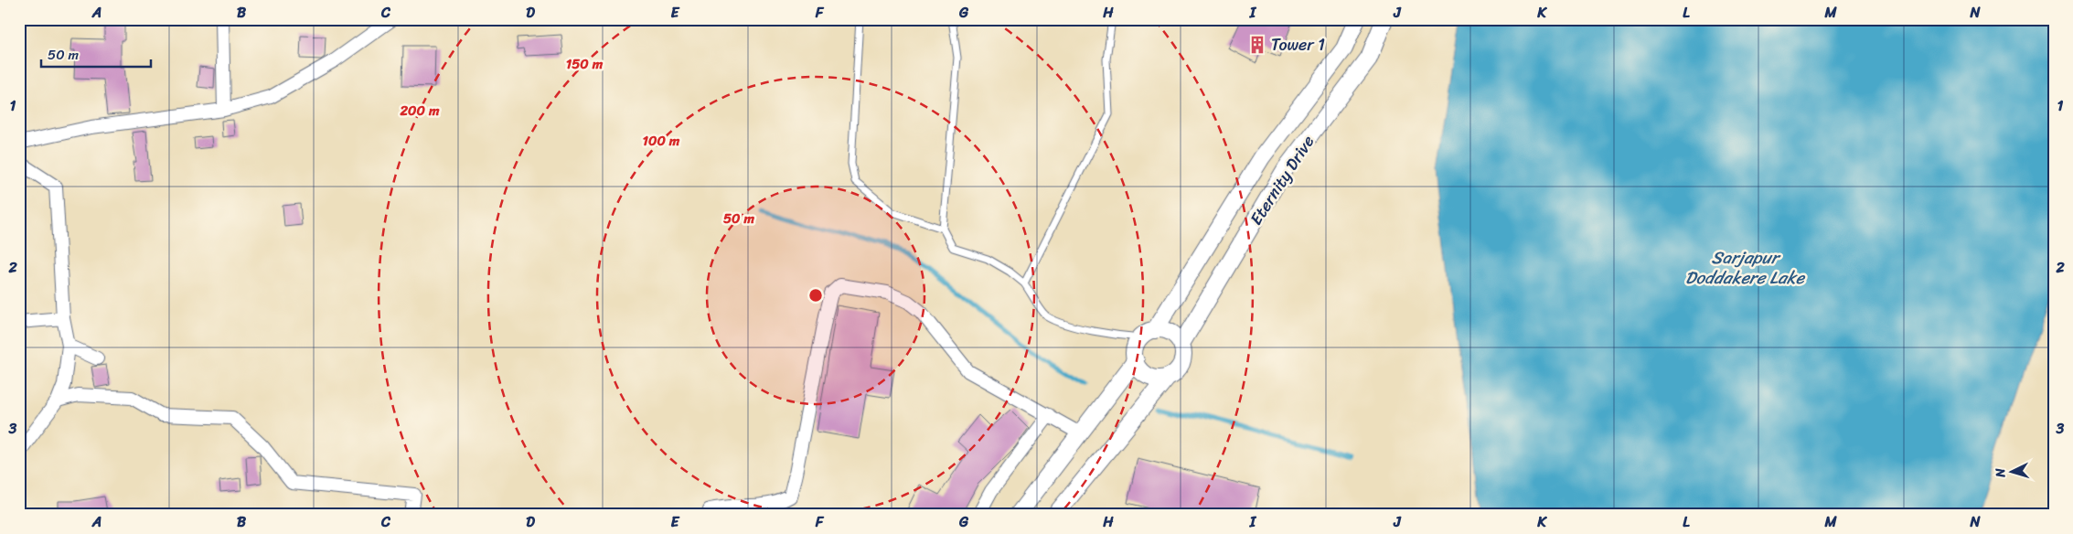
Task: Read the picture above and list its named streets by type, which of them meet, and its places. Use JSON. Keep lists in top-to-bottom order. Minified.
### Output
{"streets":{"street":["Eternity Drive"]},"water":["Sarjapur Doddakere Lake"],"places":{"building":["Tower 1"]},"scale_bar":"50 m","north":"left","grid":{"columns":["A","B","C","D","E","F","G","H","I","J","K","L","M","N"],"rows":["1","2","3"]},"rings":["150 m","200 m","100 m","50 m"]}
